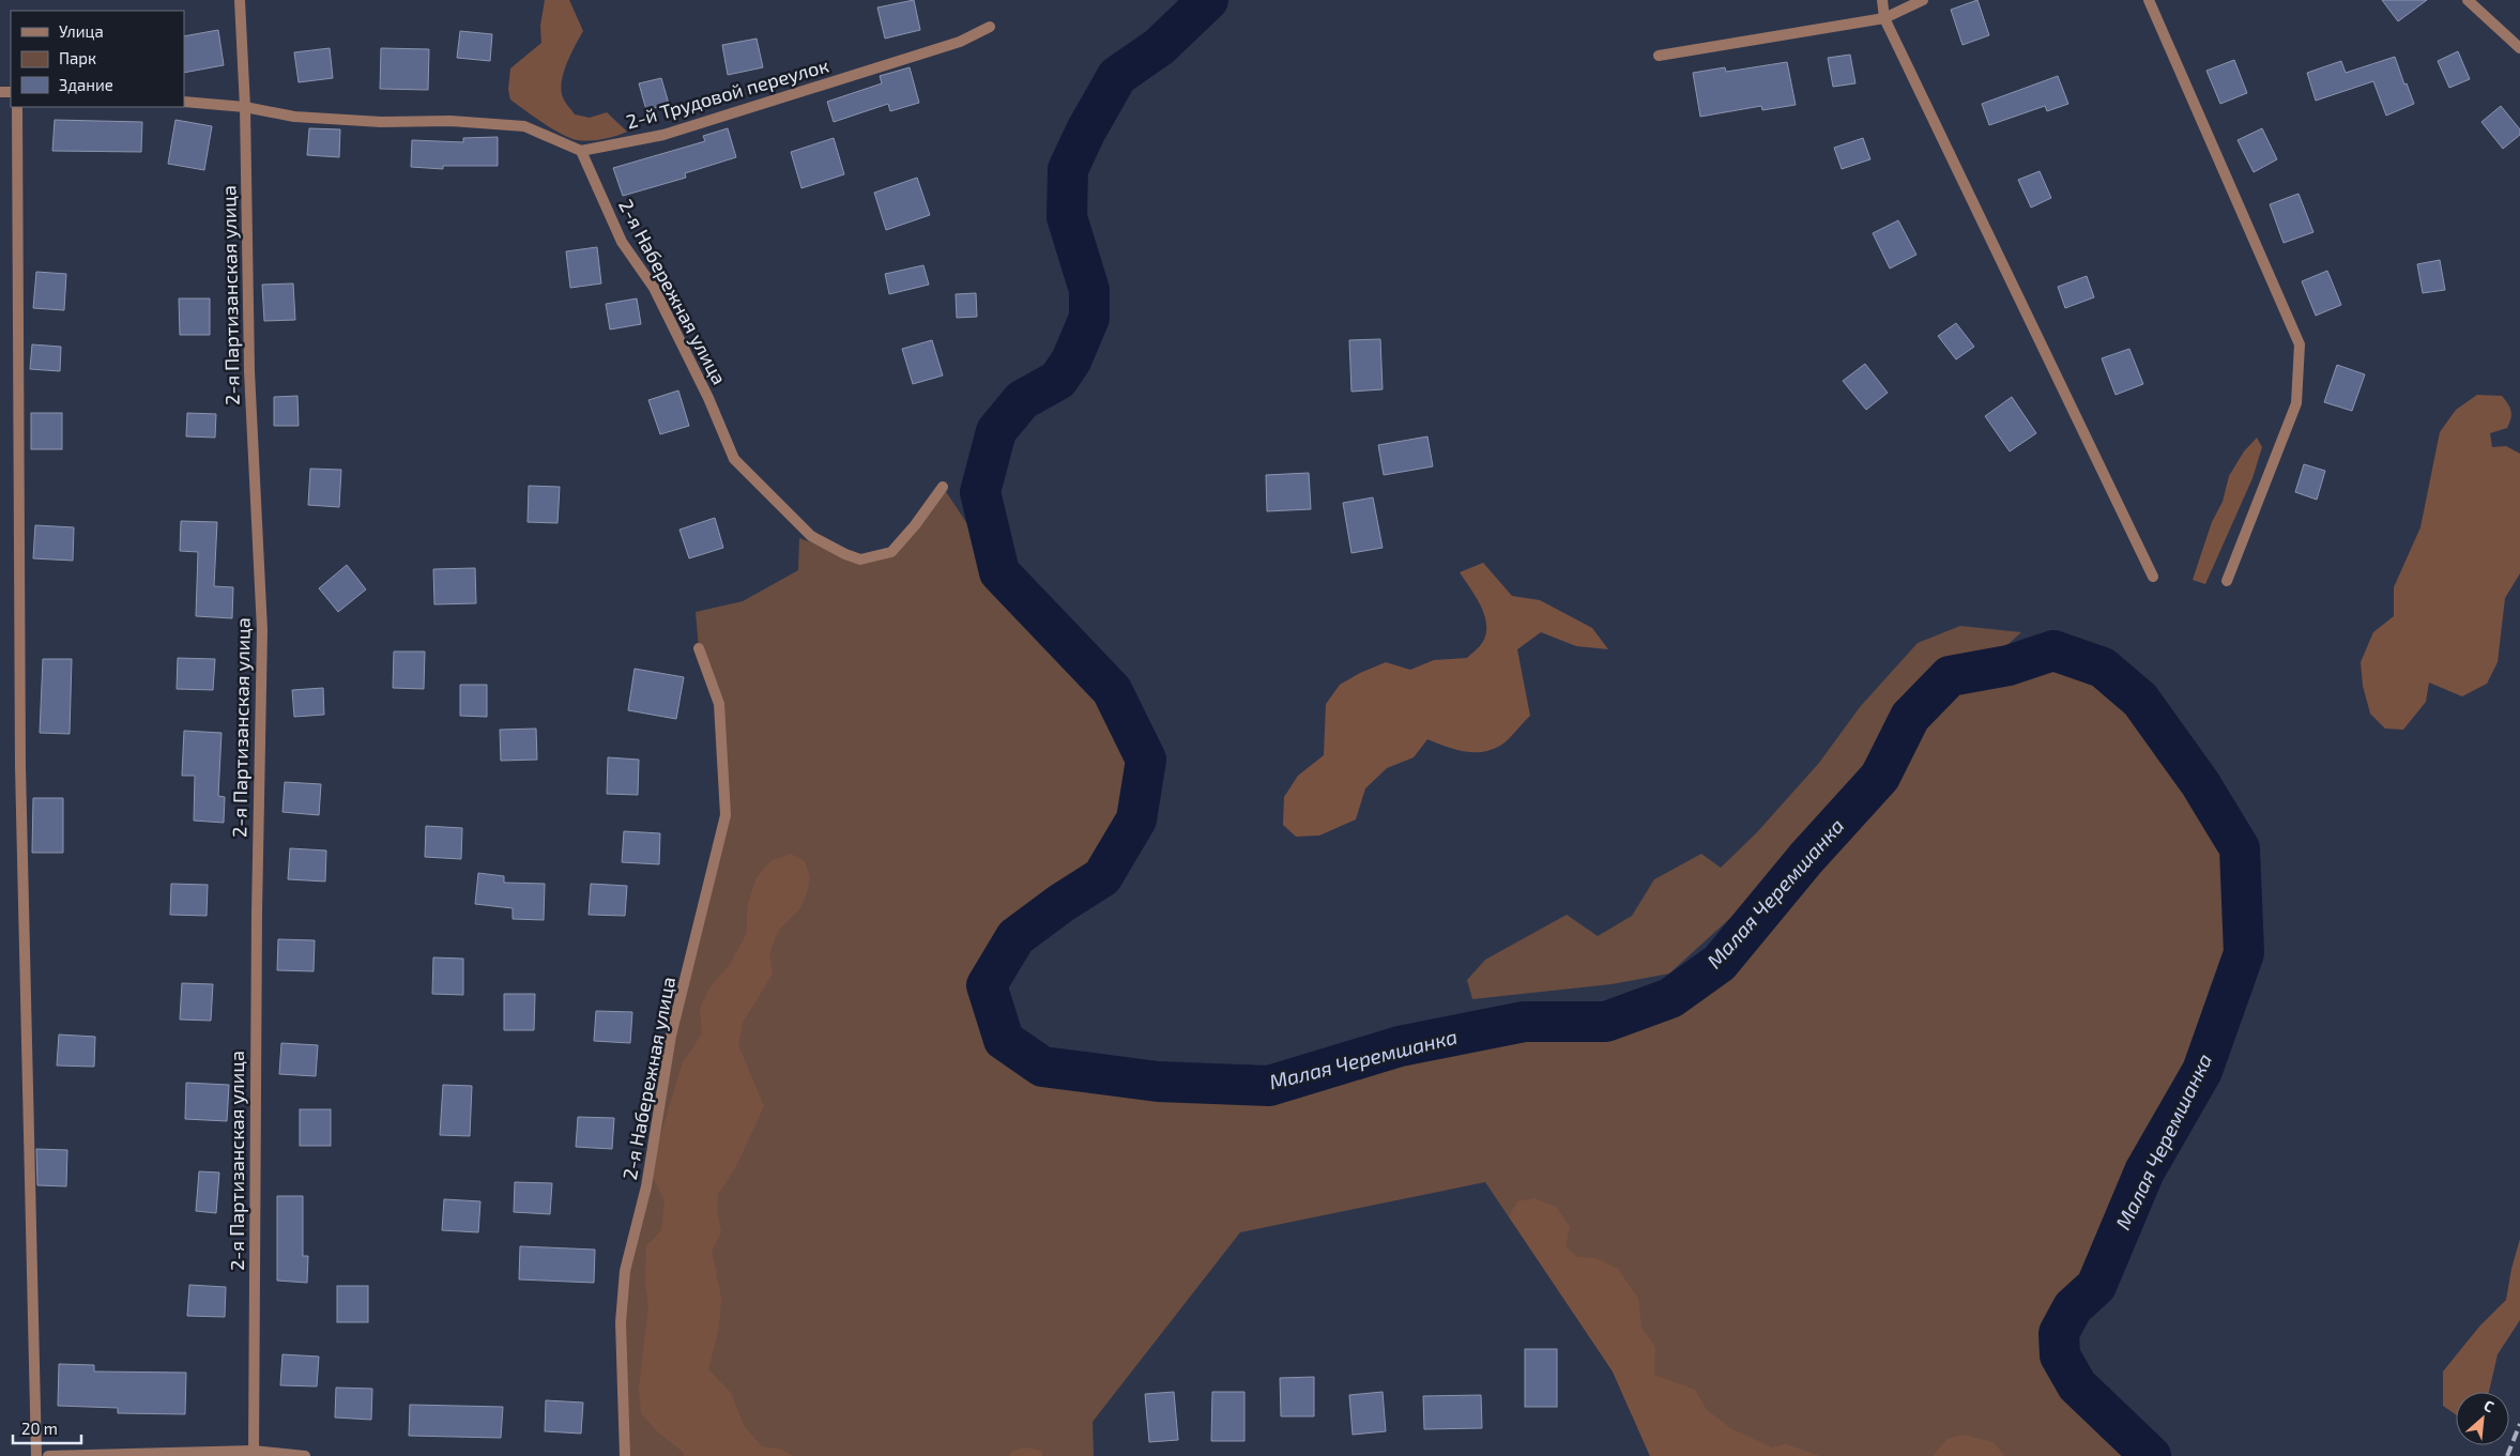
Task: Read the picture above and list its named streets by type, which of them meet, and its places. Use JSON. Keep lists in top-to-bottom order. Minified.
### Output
{"streets":{"street":["2-й Трудовой переулок","2-я Набережная улица","2-я Партизанская улица"]},"crossings":[["2-й Трудовой переулок","2-я Набережная улица"]],"water":["Малая Черемшанка"],"legend":["Улица","Парк","Здание"],"scale_bar":"20 m","north":"top right"}
